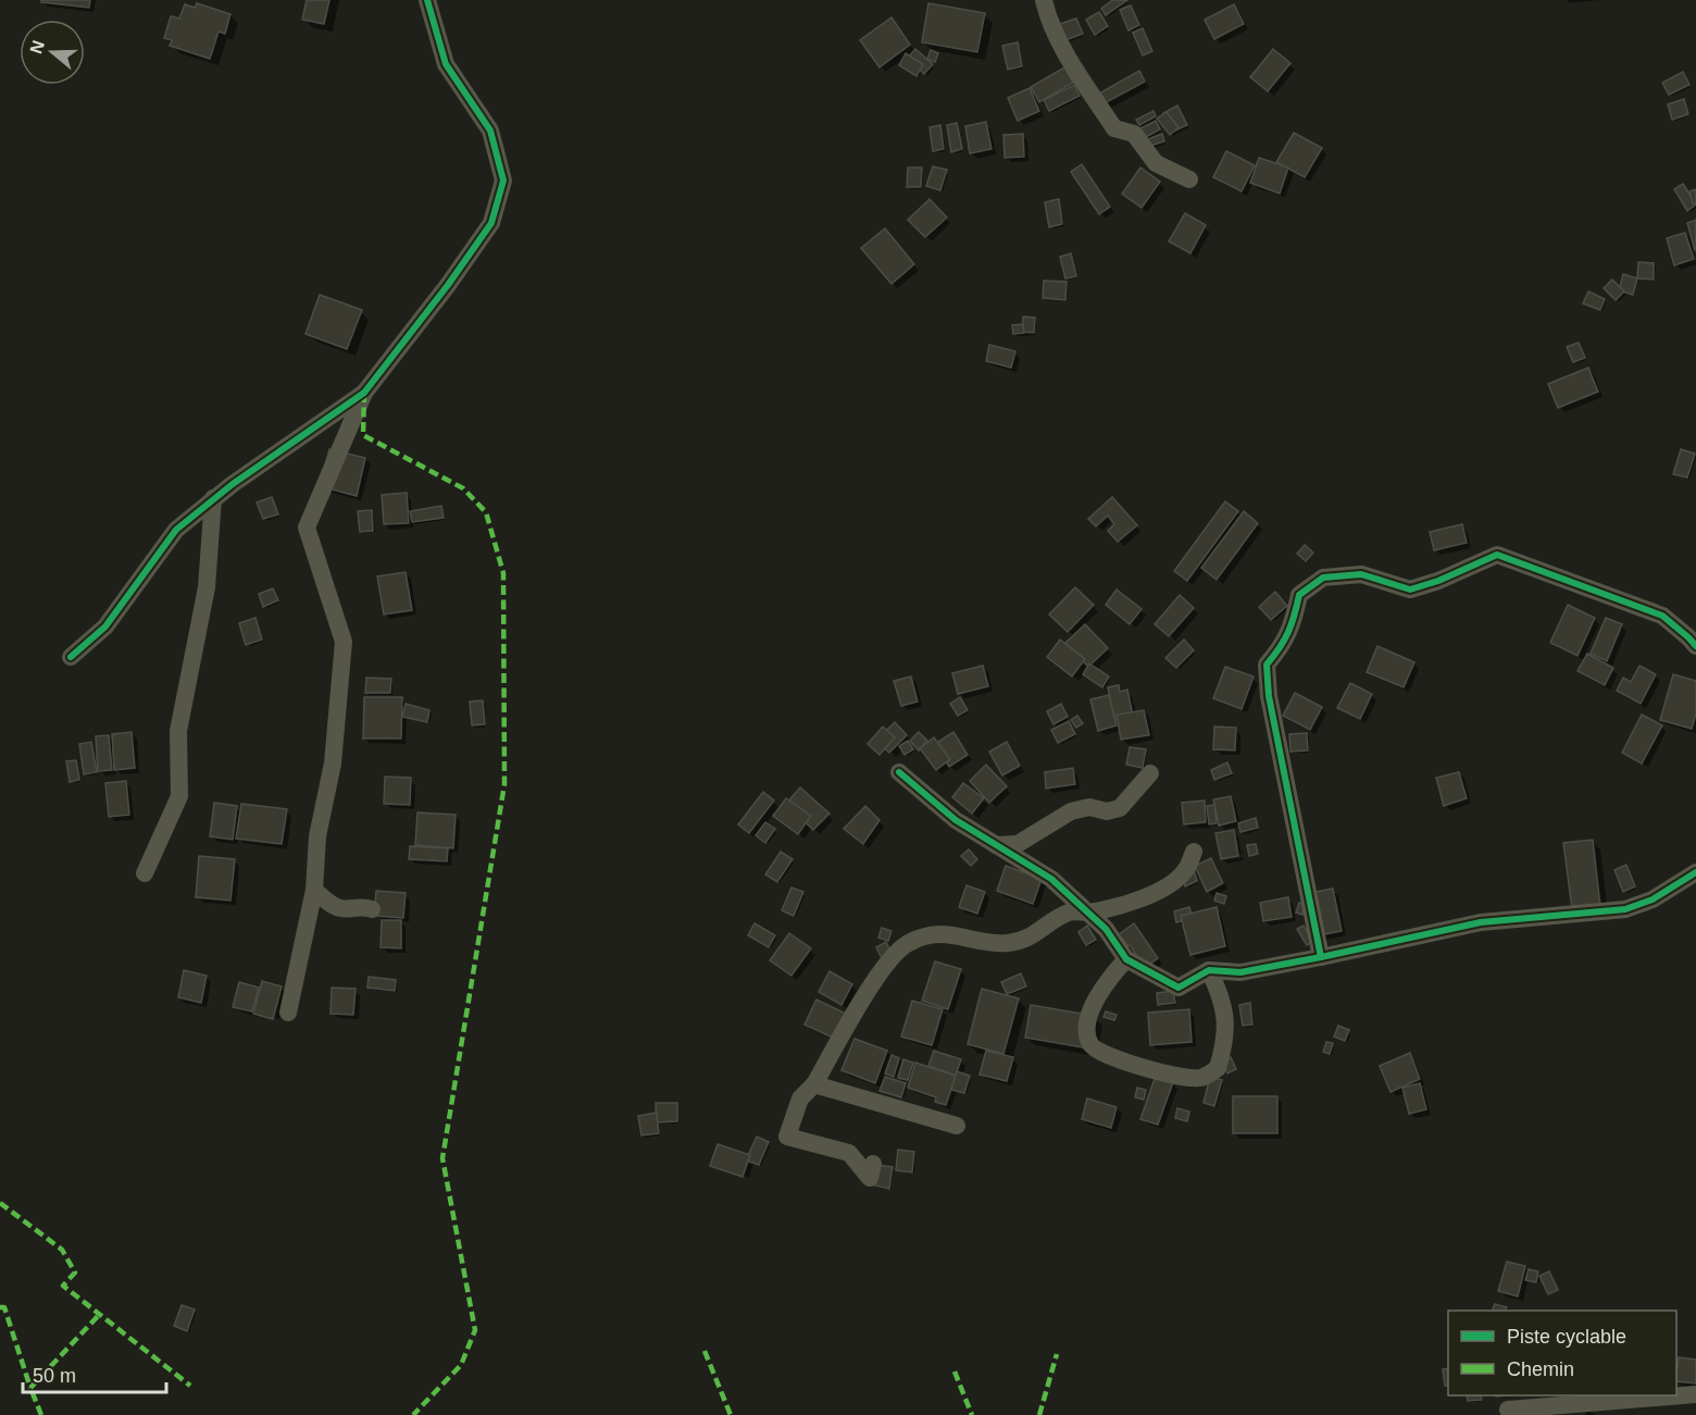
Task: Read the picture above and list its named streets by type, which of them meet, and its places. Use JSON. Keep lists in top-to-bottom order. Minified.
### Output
{"legend":["Piste cyclable","Chemin"],"scale_bar":"50 m","north":"left"}
